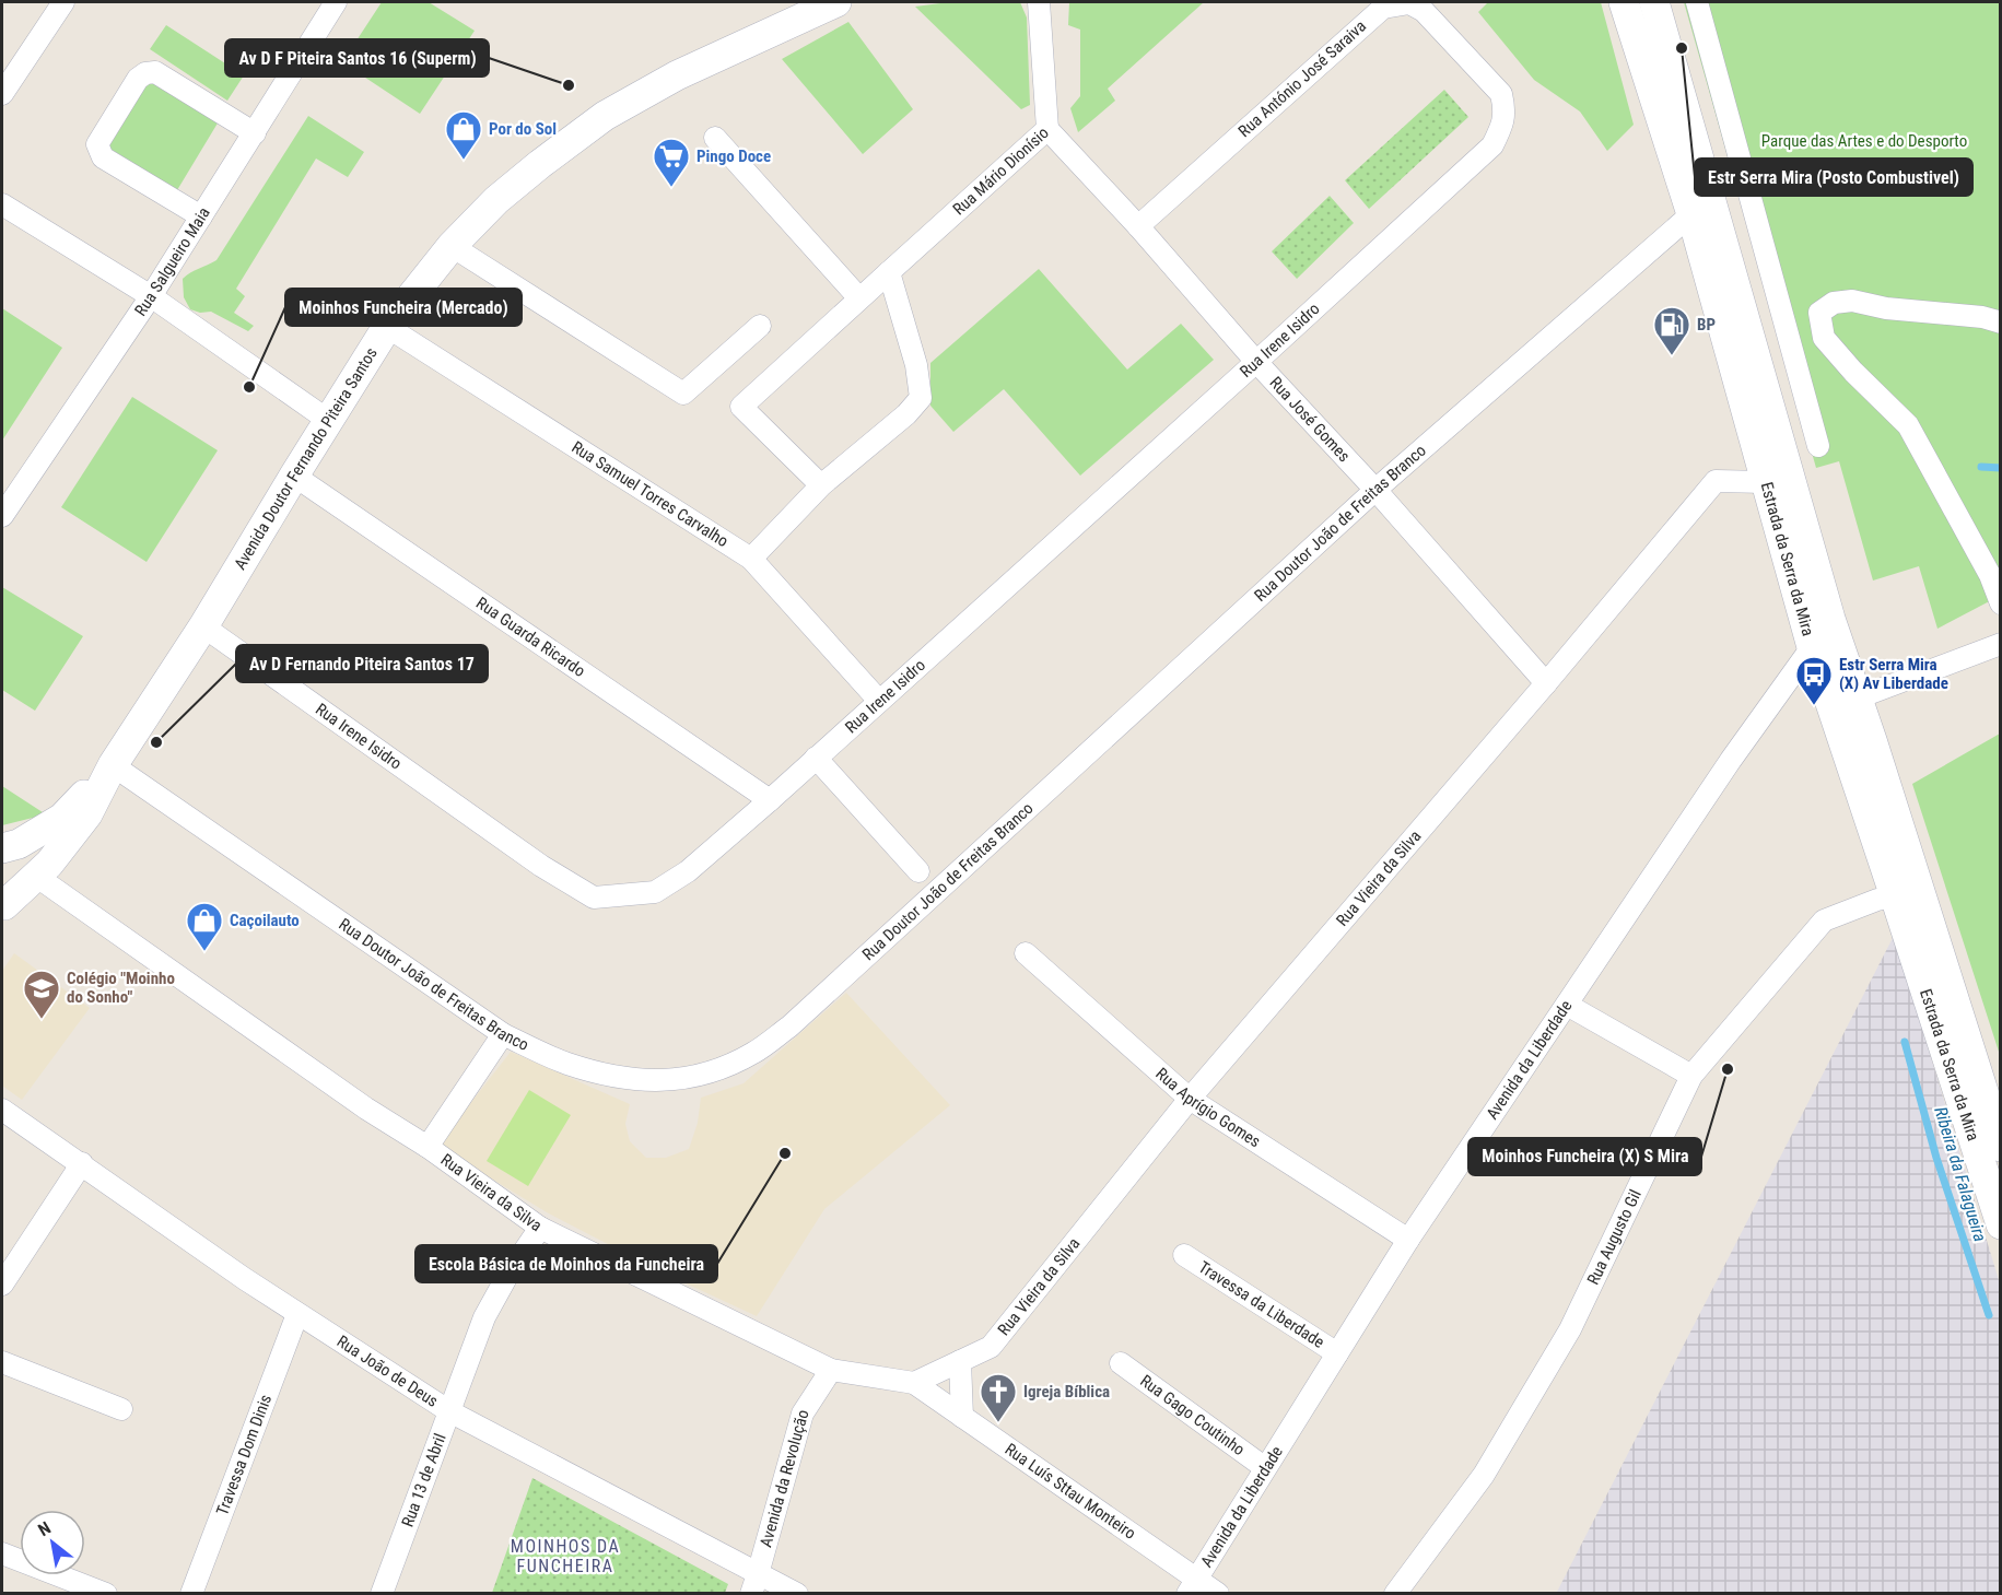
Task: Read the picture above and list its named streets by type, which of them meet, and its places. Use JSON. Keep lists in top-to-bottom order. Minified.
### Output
{"streets":{"street":["Rua António José Saraiva","Rua Mário Dionísio","Rua Salgueiro Maia","Rua Irene Isidro","Rua José Gomes","Avenida Doutor Fernando Piteira Santos","Rua Samuel Torres Carvalho","Rua Doutor João de Freitas Branco","Estrada da Serra da Mira","Rua Guarda Ricardo","Rua Vieira da Silva","Avenida da Liberdade","Rua Aprígio Gomes","Rua Augusto Gil","Travessa da Liberdade","Rua João de Deus","Rua Gago Coutinho","Travessa Dom Dinis","Avenida da Revolução","Rua 13 de Abril","Rua Luís Sttau Monteiro"]},"crossings":[["Rua António José Saraiva","Rua Irene Isidro"],["Rua António José Saraiva","Rua José Gomes"],["Rua Mário Dionísio","Rua José Gomes"],["Rua Irene Isidro","Rua José Gomes"],["Rua Irene Isidro","Avenida Doutor Fernando Piteira Santos"],["Rua Irene Isidro","Rua Samuel Torres Carvalho"],["Rua Irene Isidro","Rua Guarda Ricardo"],["Rua José Gomes","Rua Doutor João de Freitas Branco"],["Rua José Gomes","Rua Vieira da Silva"],["Avenida Doutor Fernando Piteira Santos","Rua Samuel Torres Carvalho"],["Avenida Doutor Fernando Piteira Santos","Rua Doutor João de Freitas Branco"],["Avenida Doutor Fernando Piteira Santos","Rua Guarda Ricardo"],["Avenida Doutor Fernando Piteira Santos","Rua Vieira da Silva"],["Rua Doutor João de Freitas Branco","Estrada da Serra da Mira"],["Estrada da Serra da Mira","Rua Vieira da Silva"],["Estrada da Serra da Mira","Avenida da Liberdade"],["Estrada da Serra da Mira","Rua Augusto Gil"],["Rua Vieira da Silva","Rua Aprígio Gomes"],["Rua Vieira da Silva","Avenida da Revolução"],["Rua Vieira da Silva","Rua 13 de Abril"],["Rua Vieira da Silva","Rua Luís Sttau Monteiro"],["Avenida da Liberdade","Rua Aprígio Gomes"],["Avenida da Liberdade","Travessa da Liberdade"],["Avenida da Liberdade","Rua Gago Coutinho"],["Avenida da Liberdade","Rua Luís Sttau Monteiro"],["Rua João de Deus","Travessa Dom Dinis"],["Rua João de Deus","Avenida da Revolução"],["Rua João de Deus","Rua 13 de Abril"]],"districts":["MOINHOS DA FUNCHEIRA"],"water":["Ribeira da Falagueira"],"parks":["Parque das Artes e do Desporto"],"places":{"other":["Estr Serra Mira (Posto Combustivel)","Av D F Piteira Santos 16 (Superm)","Moinhos Funcheira (Mercado)","Av D Fernando Piteira Santos 17","Moinhos Funcheira (X) S Mira","Escola Básica de Moinhos da Funcheira"],"shop":["Por do Sol","Caçoilauto"],"supermarket":["Pingo Doce"],"fuel station":["BP"],"bus stop":["Estr Serra Mira (X) Av Liberdade"],"school or university":["Colégio \"Moinho do Sonho\""],"church":["Igreja Bíblica"]},"north":"top left"}
